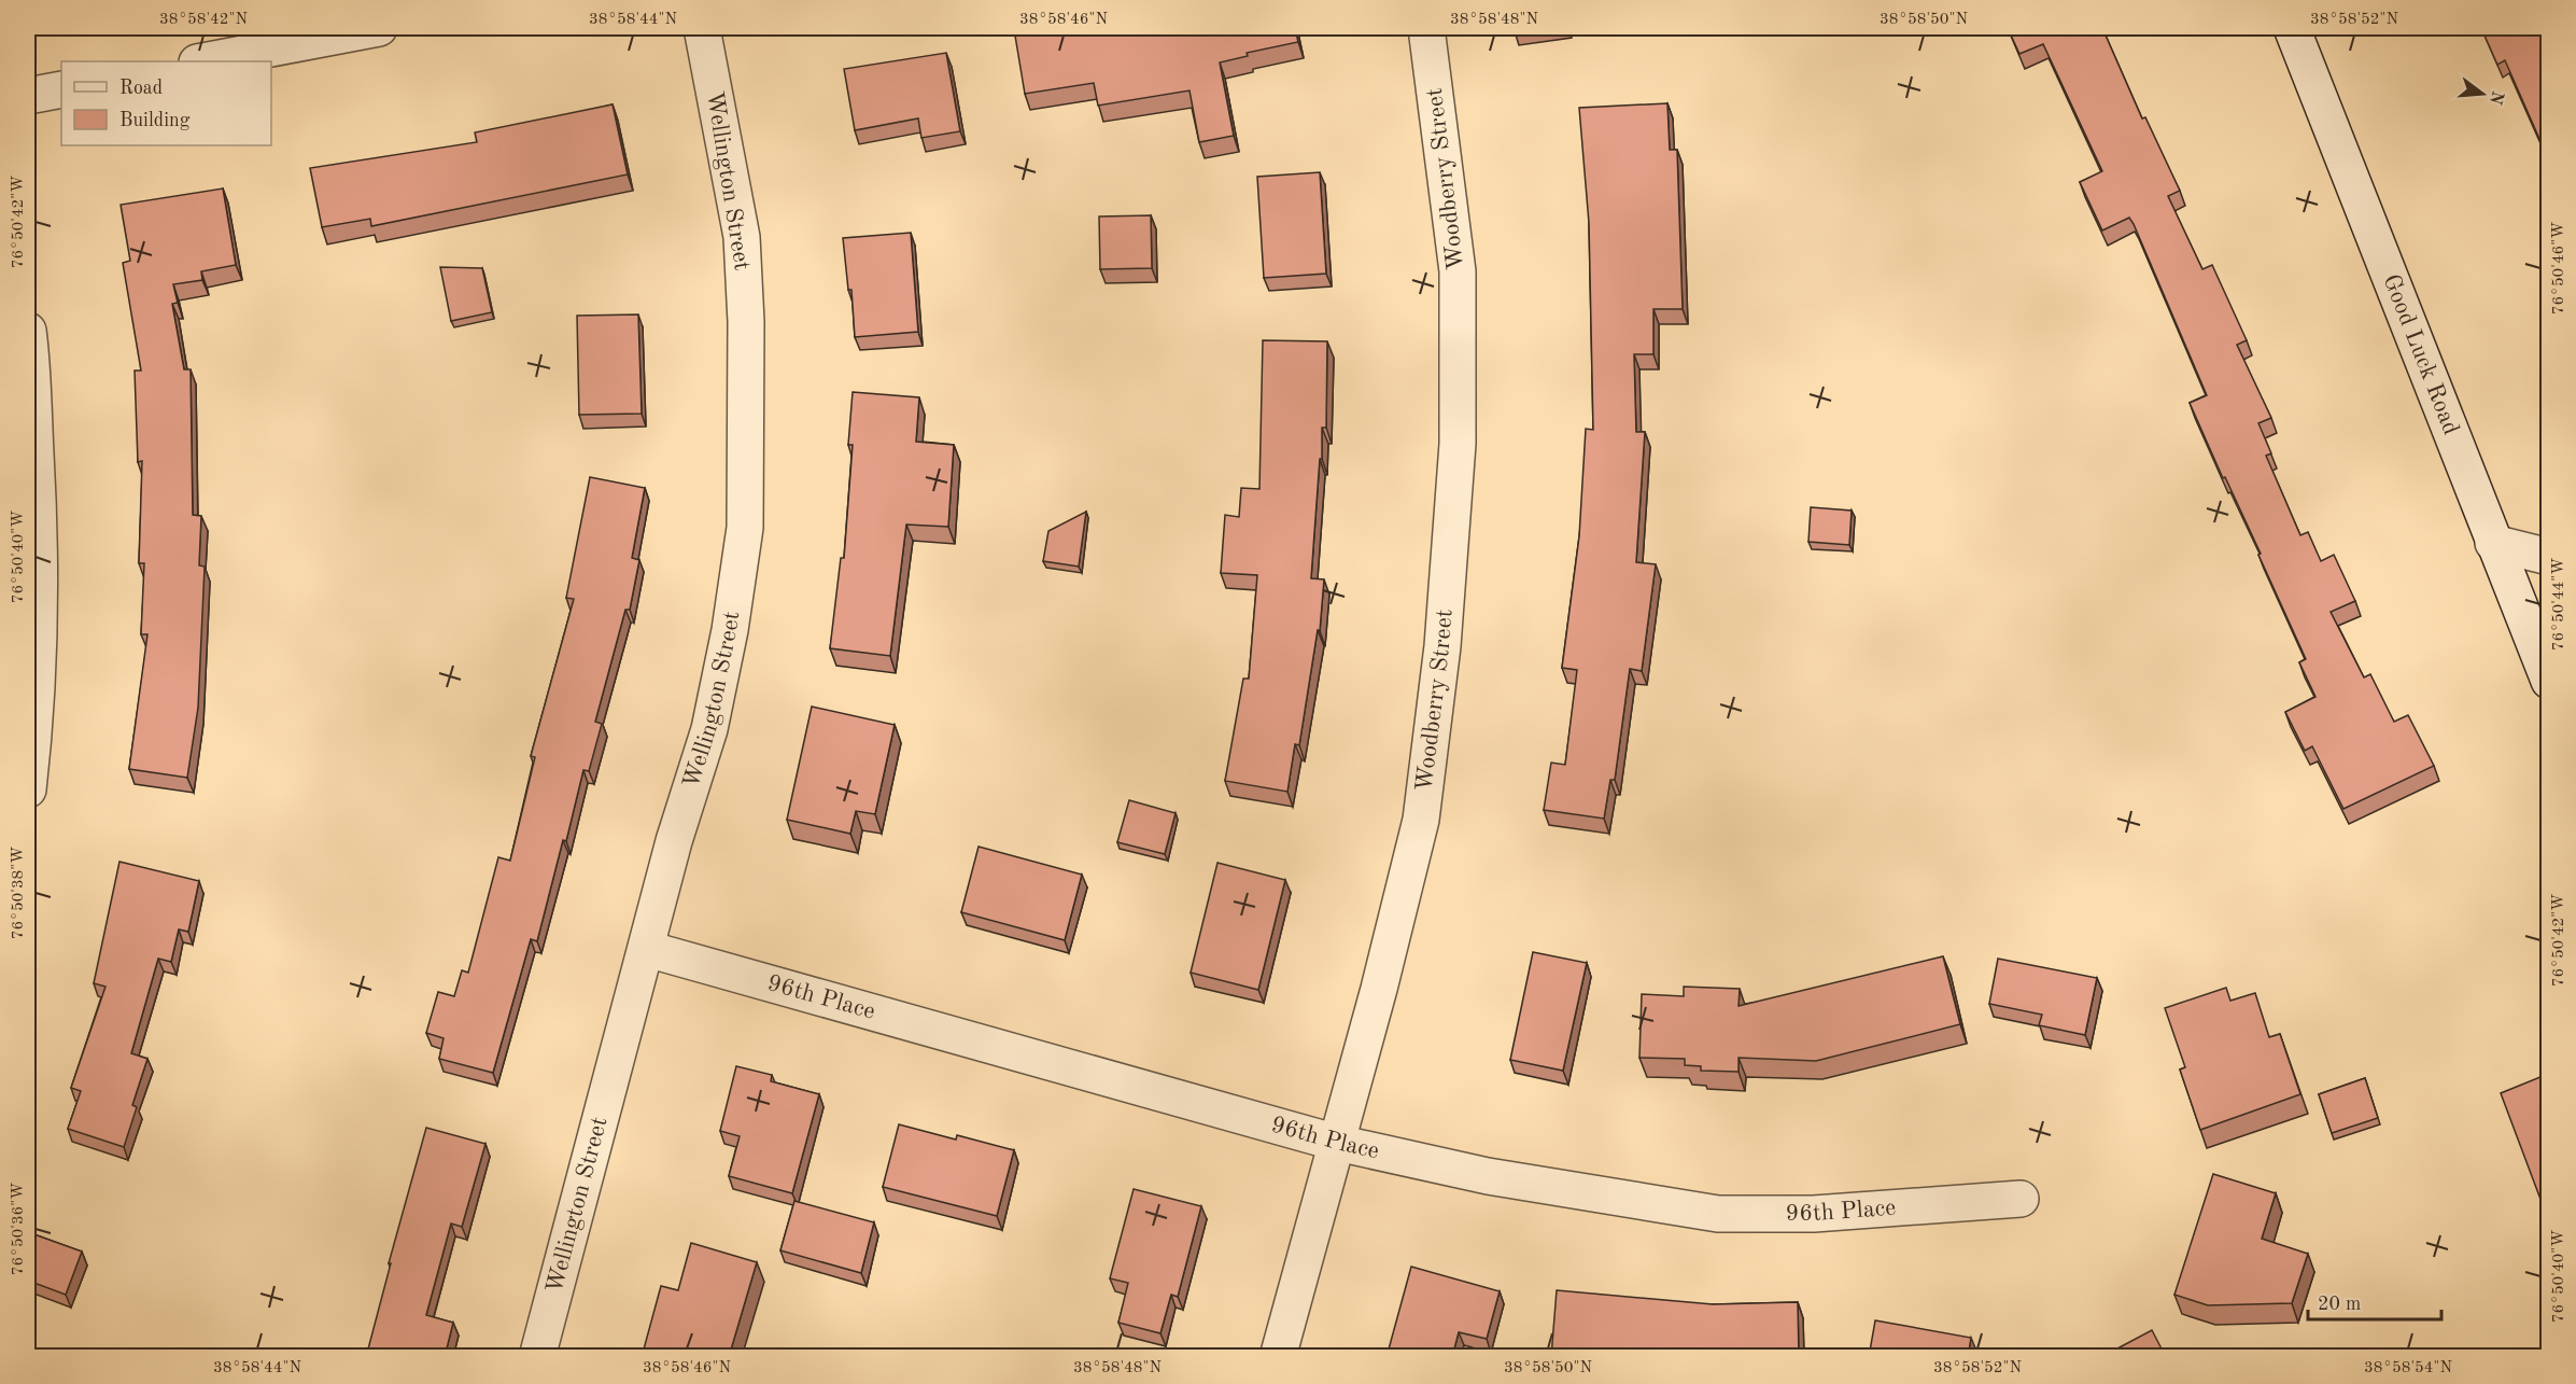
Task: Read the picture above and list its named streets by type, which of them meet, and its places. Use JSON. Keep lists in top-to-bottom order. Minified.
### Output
{"streets":{"street":["Woodberry Street","Wellington Street","Good Luck Road","96th Place"]},"crossings":[["Woodberry Street","96th Place"],["Wellington Street","96th Place"]],"legend":["Road","Building"],"scale_bar":"20 m","north":"right","coordinates":["38°58'42\"N","38°58'44\"N","38°58'46\"N","38°58'48\"N","38°58'50\"N","38°58'52\"N","76°50'42\"W","76°50'46\"W","76°50'40\"W","76°50'44\"W","76°50'38\"W","76°50'36\"W","38°58'54\"N"]}
